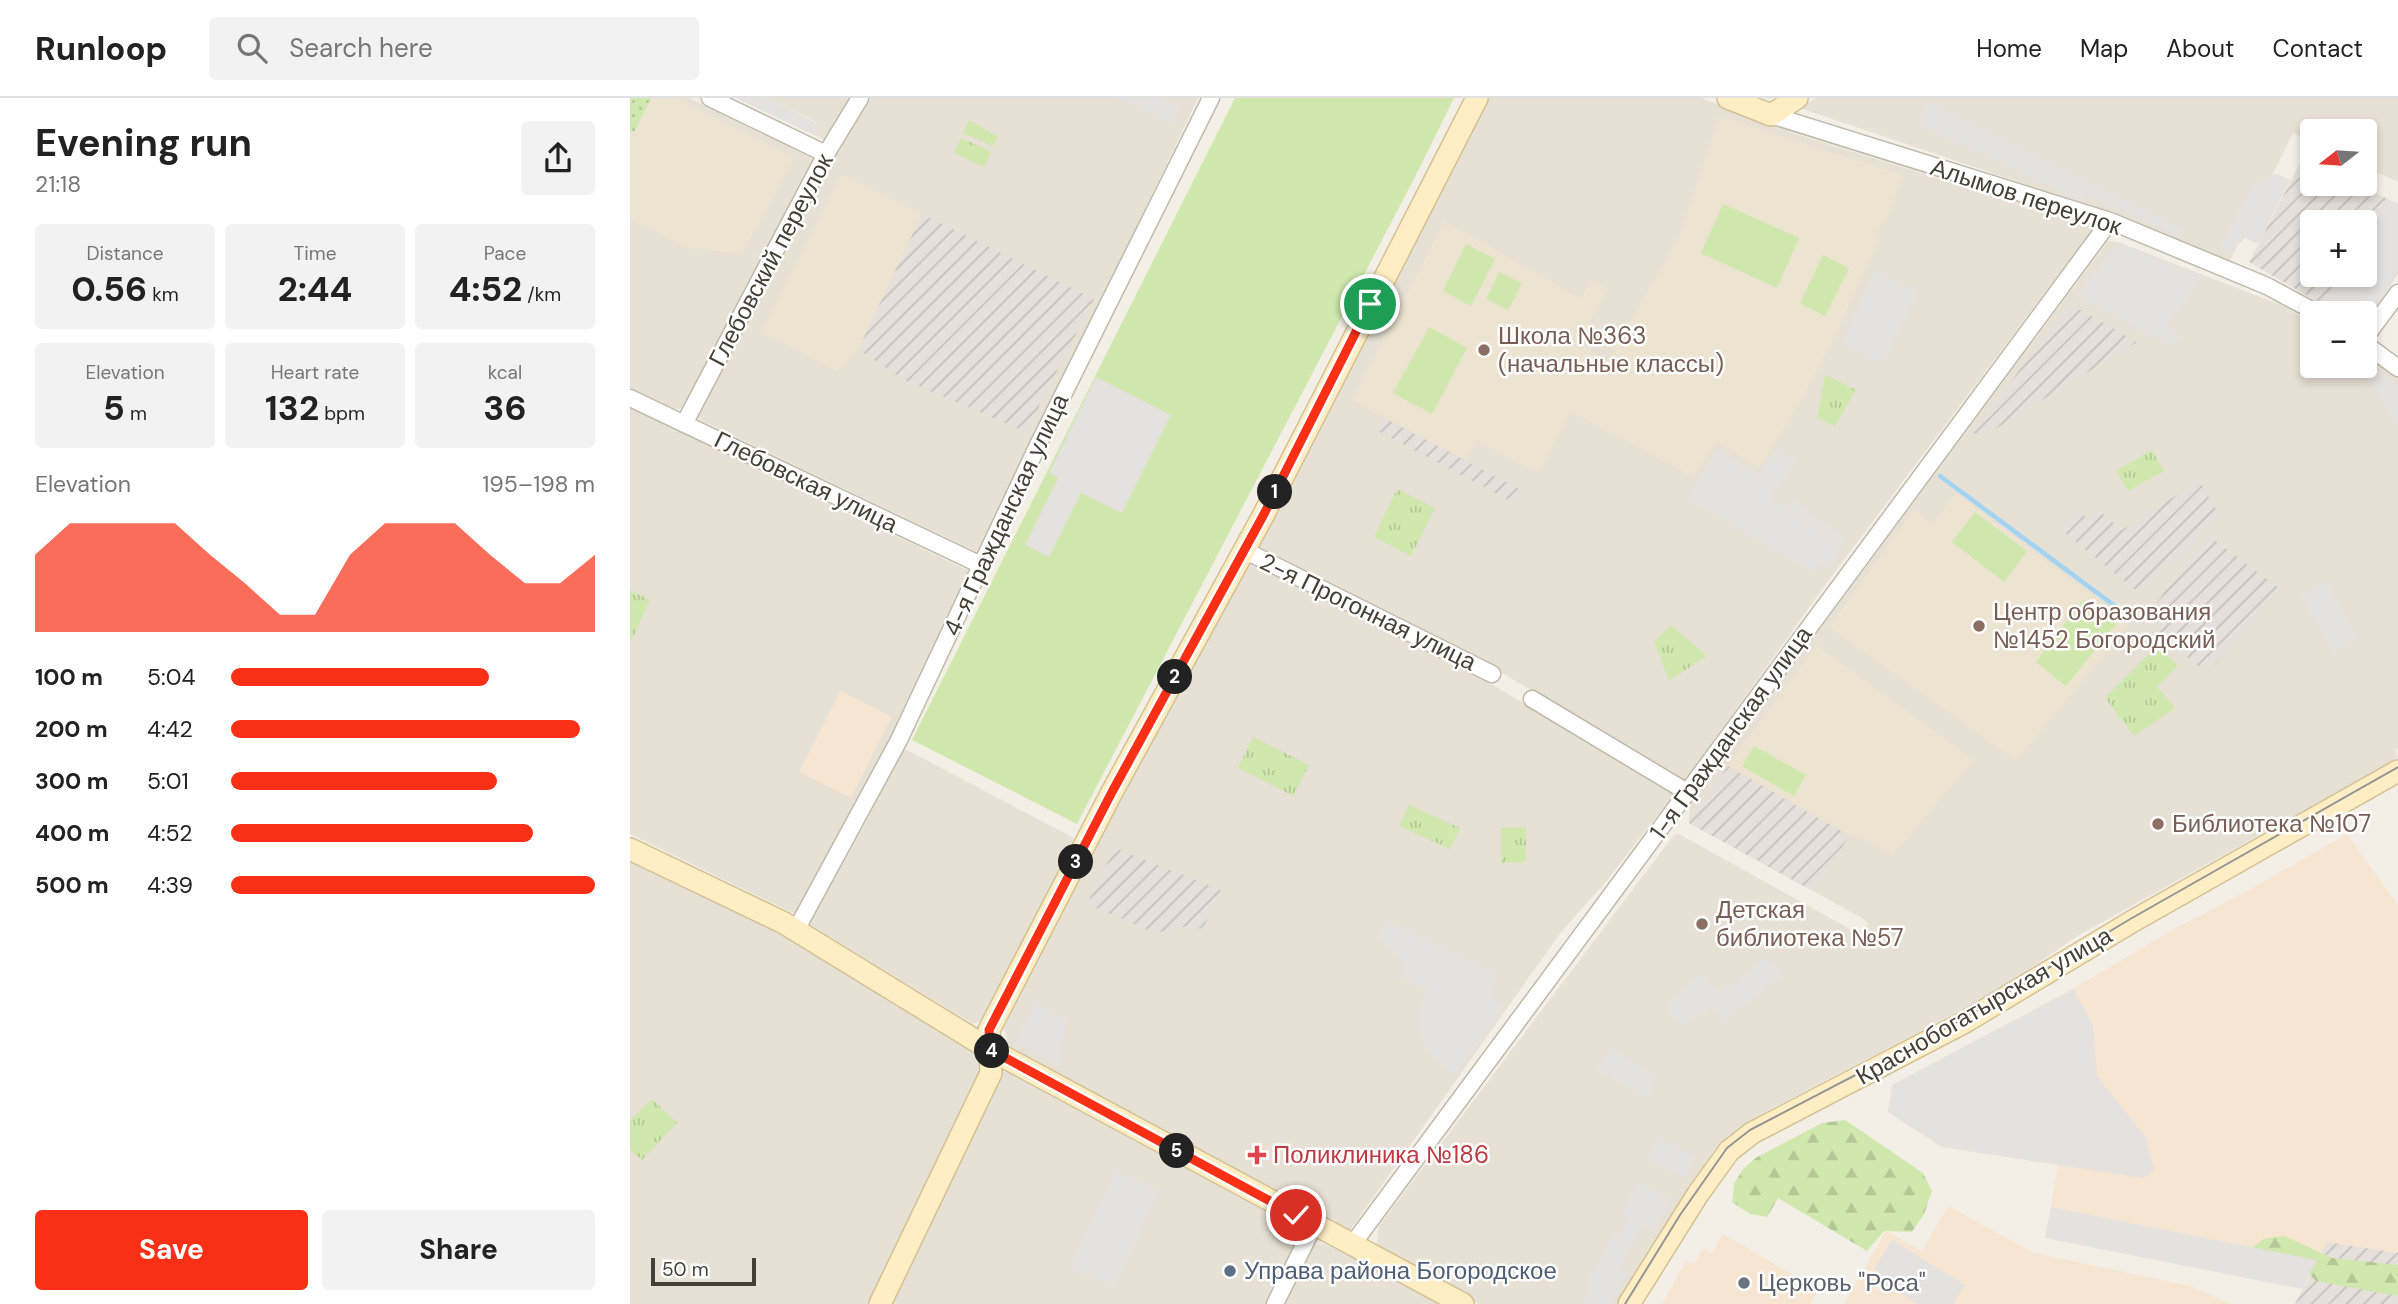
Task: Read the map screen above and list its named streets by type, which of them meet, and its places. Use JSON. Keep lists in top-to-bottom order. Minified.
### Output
{"streets":{"street":["Алымов переулок","Глебовский переулок","Глебовская улица","4-я Гражданская улица","2-я Прогонная улица","1-я Гражданская улица","Краснобогатырская улица"]},"crossings":[["Алымов переулок","1-я Гражданская улица"],["Глебовский переулок","Глебовская улица"],["Глебовская улица","4-я Гражданская улица"]],"places":{"other":["Школа №363 (начальные классы)","Центр образования №1452 Богородский","Библиотека №107","Детская библиотека №57","Управа района Богородское","Церковь \"Роса\""],"health":["Поликлиника №186"]},"scale_bar":"50 m","north":"left","page":{"header":"Runloop","search":"Search here","nav":["Home","Map","About","Contact"],"heading":["Evening run","21:18"],"map_buttons":["+","−"],"stats":[["Distance","0.56 km"],["Time","2:44"],["Pace","4:52 /km"],["Elevation","5 m"],["Heart rate","132 bpm"],["kcal","36"]],"chart":["Elevation","195–198 m"],"pins":["1","2","3","4","5"],"list":[{"name":"100 m","note":"5:04"},{"name":"200 m","note":"4:42"},{"name":"300 m","note":"5:01"},{"name":"400 m","note":"4:52"},{"name":"500 m","note":"4:39"}],"buttons":["Save","Share"],"scale":"50 m"}}
